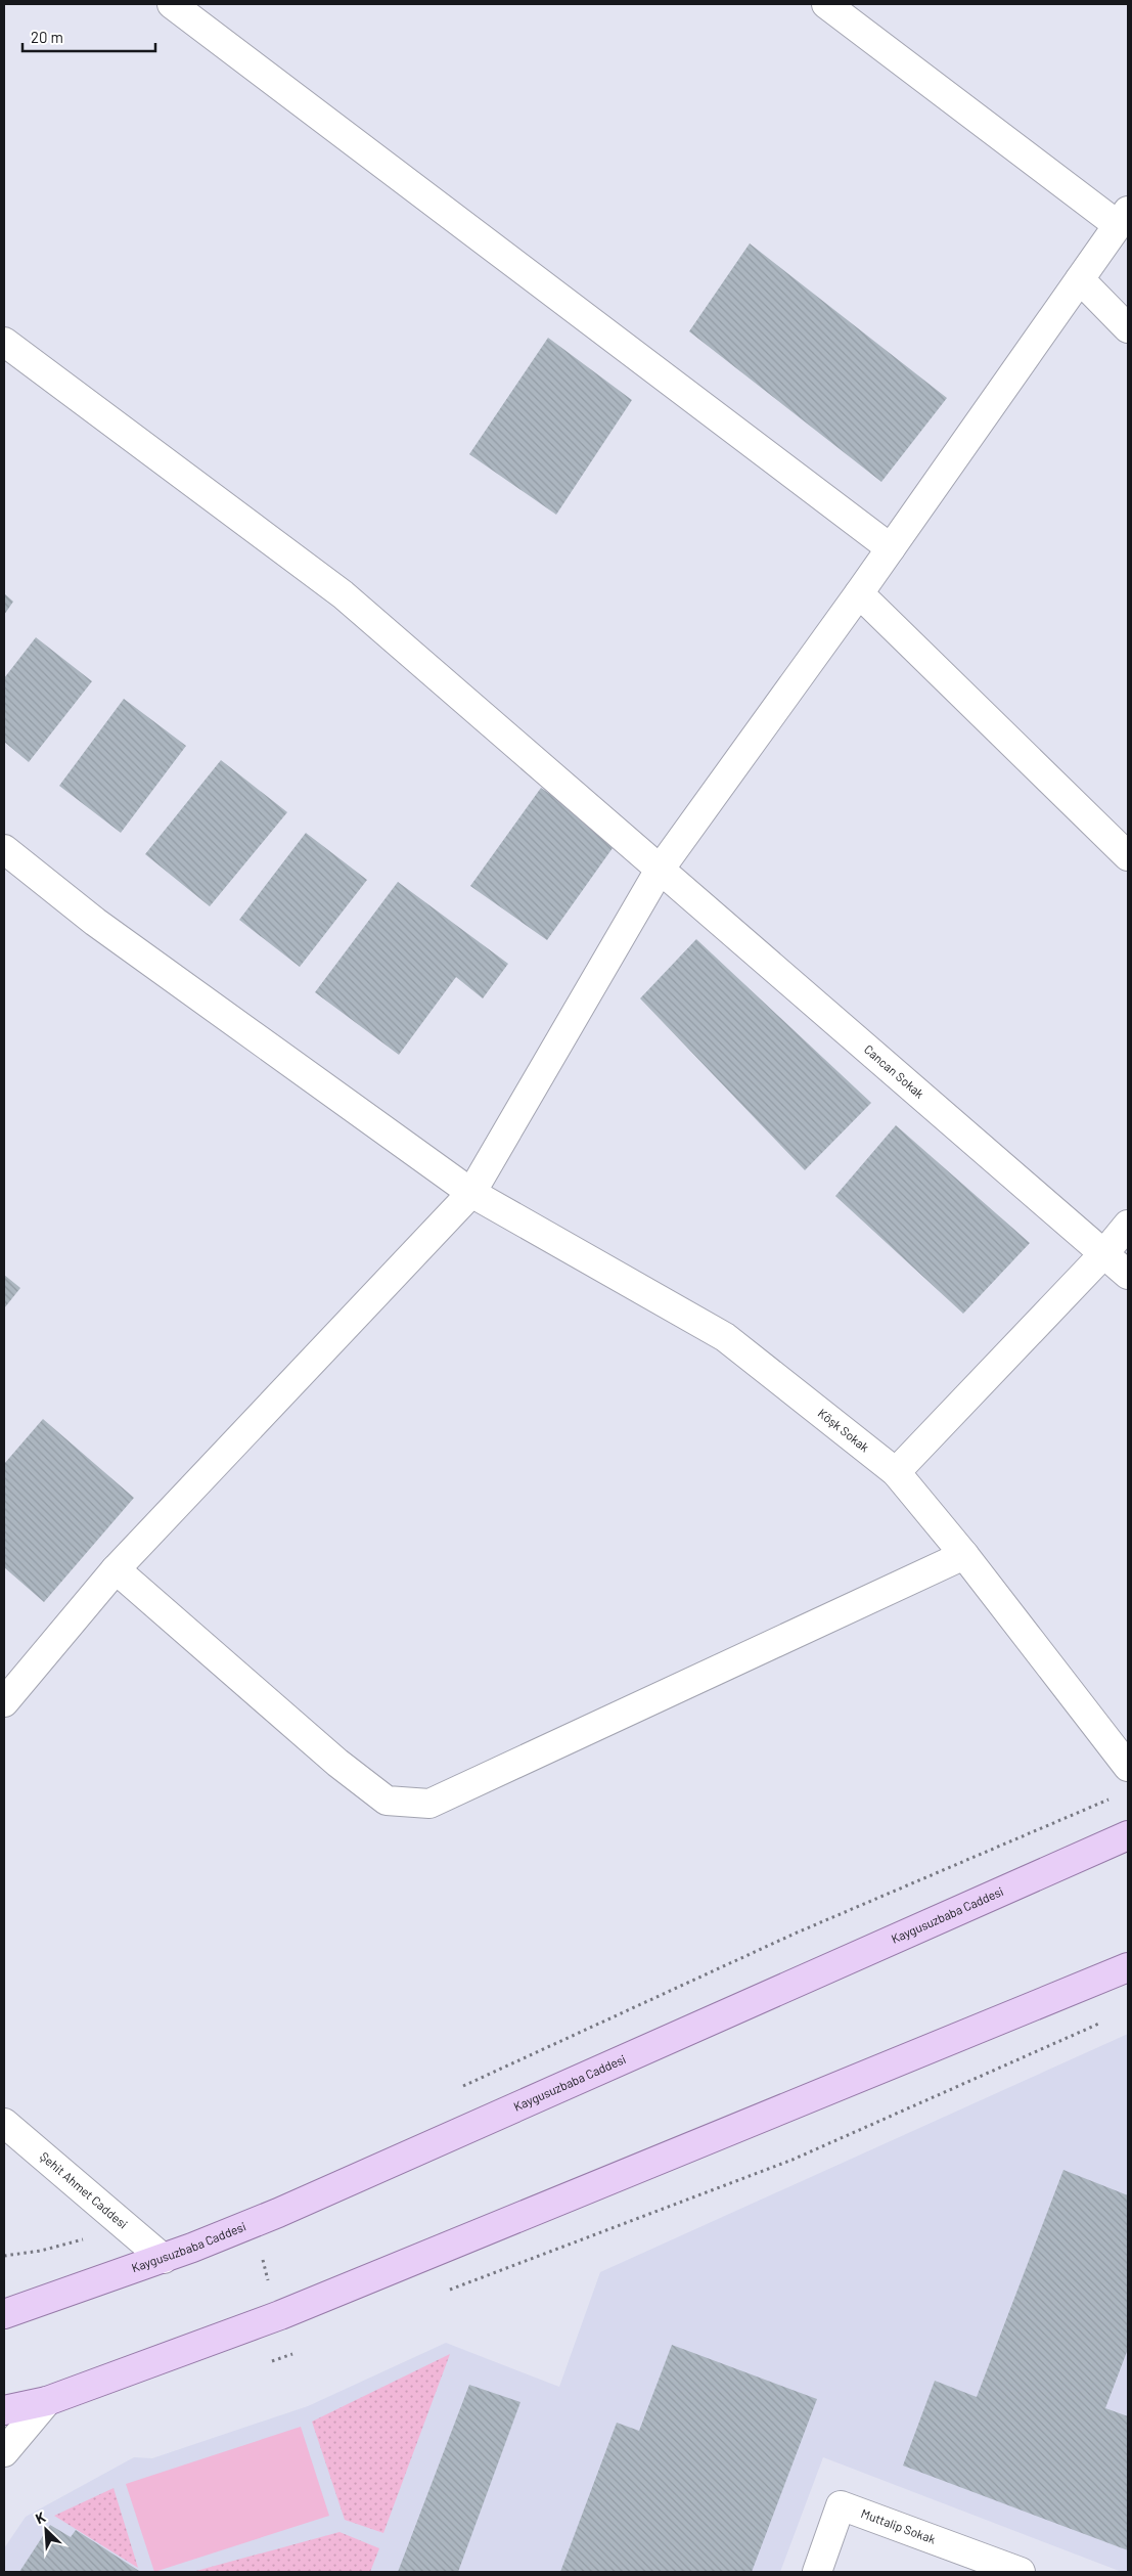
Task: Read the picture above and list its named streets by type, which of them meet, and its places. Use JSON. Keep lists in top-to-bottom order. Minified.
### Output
{"streets":{"main road":["Kaygusuzbaba Caddesi"],"street":["Cancan Sokak","Köşk Sokak","Şehit Ahmet Caddesi","Muttalip Sokak"]},"crossings":[["Kaygusuzbaba Caddesi","Şehit Ahmet Caddesi"]],"scale_bar":"20 m","north":"top left"}
